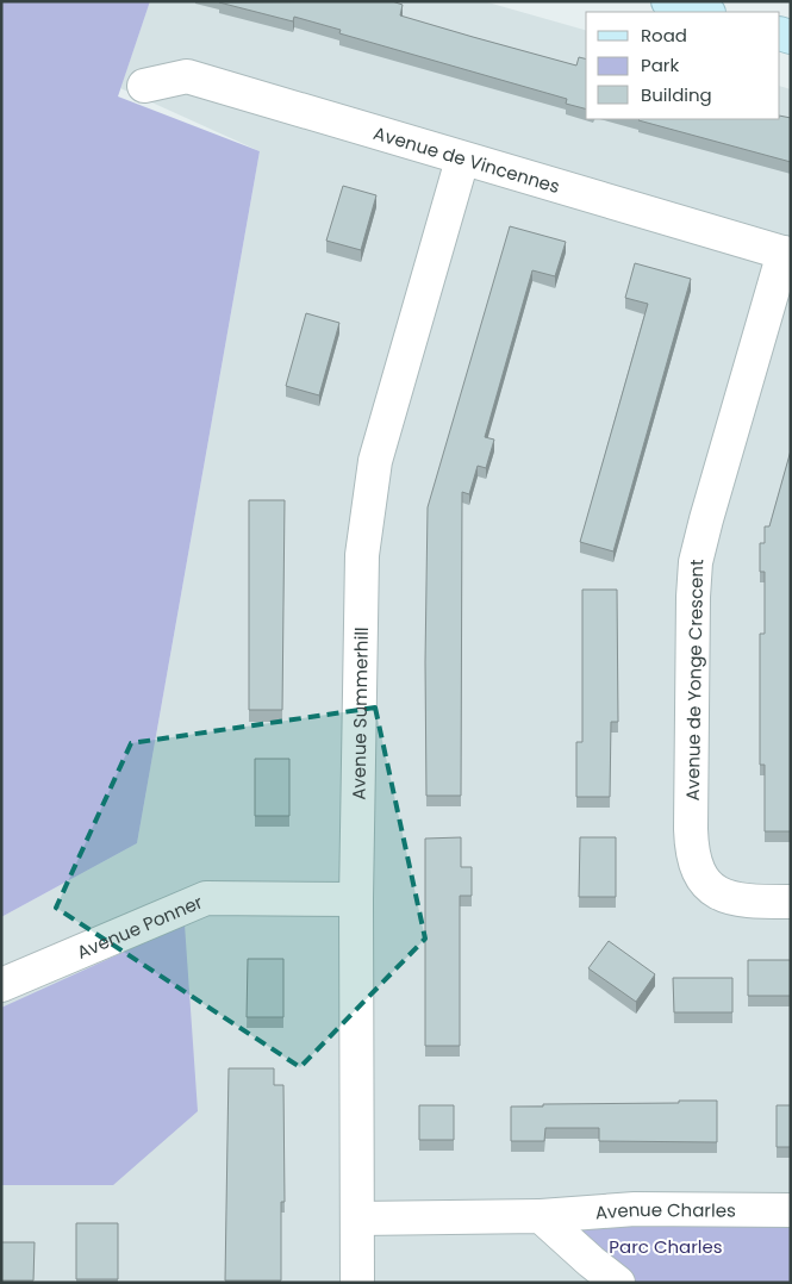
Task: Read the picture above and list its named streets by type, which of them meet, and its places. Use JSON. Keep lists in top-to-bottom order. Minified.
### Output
{"streets":{"street":["Avenue de Vincennes","Avenue de Yonge Crescent","Avenue Summerhill","Avenue Ponner","Avenue Charles"]},"crossings":[["Avenue de Vincennes","Avenue de Yonge Crescent"],["Avenue de Vincennes","Avenue Summerhill"],["Avenue Summerhill","Avenue Ponner"],["Avenue Summerhill","Avenue Charles"]],"parks":["Parc Charles"],"legend":["Road","Park","Building"]}
